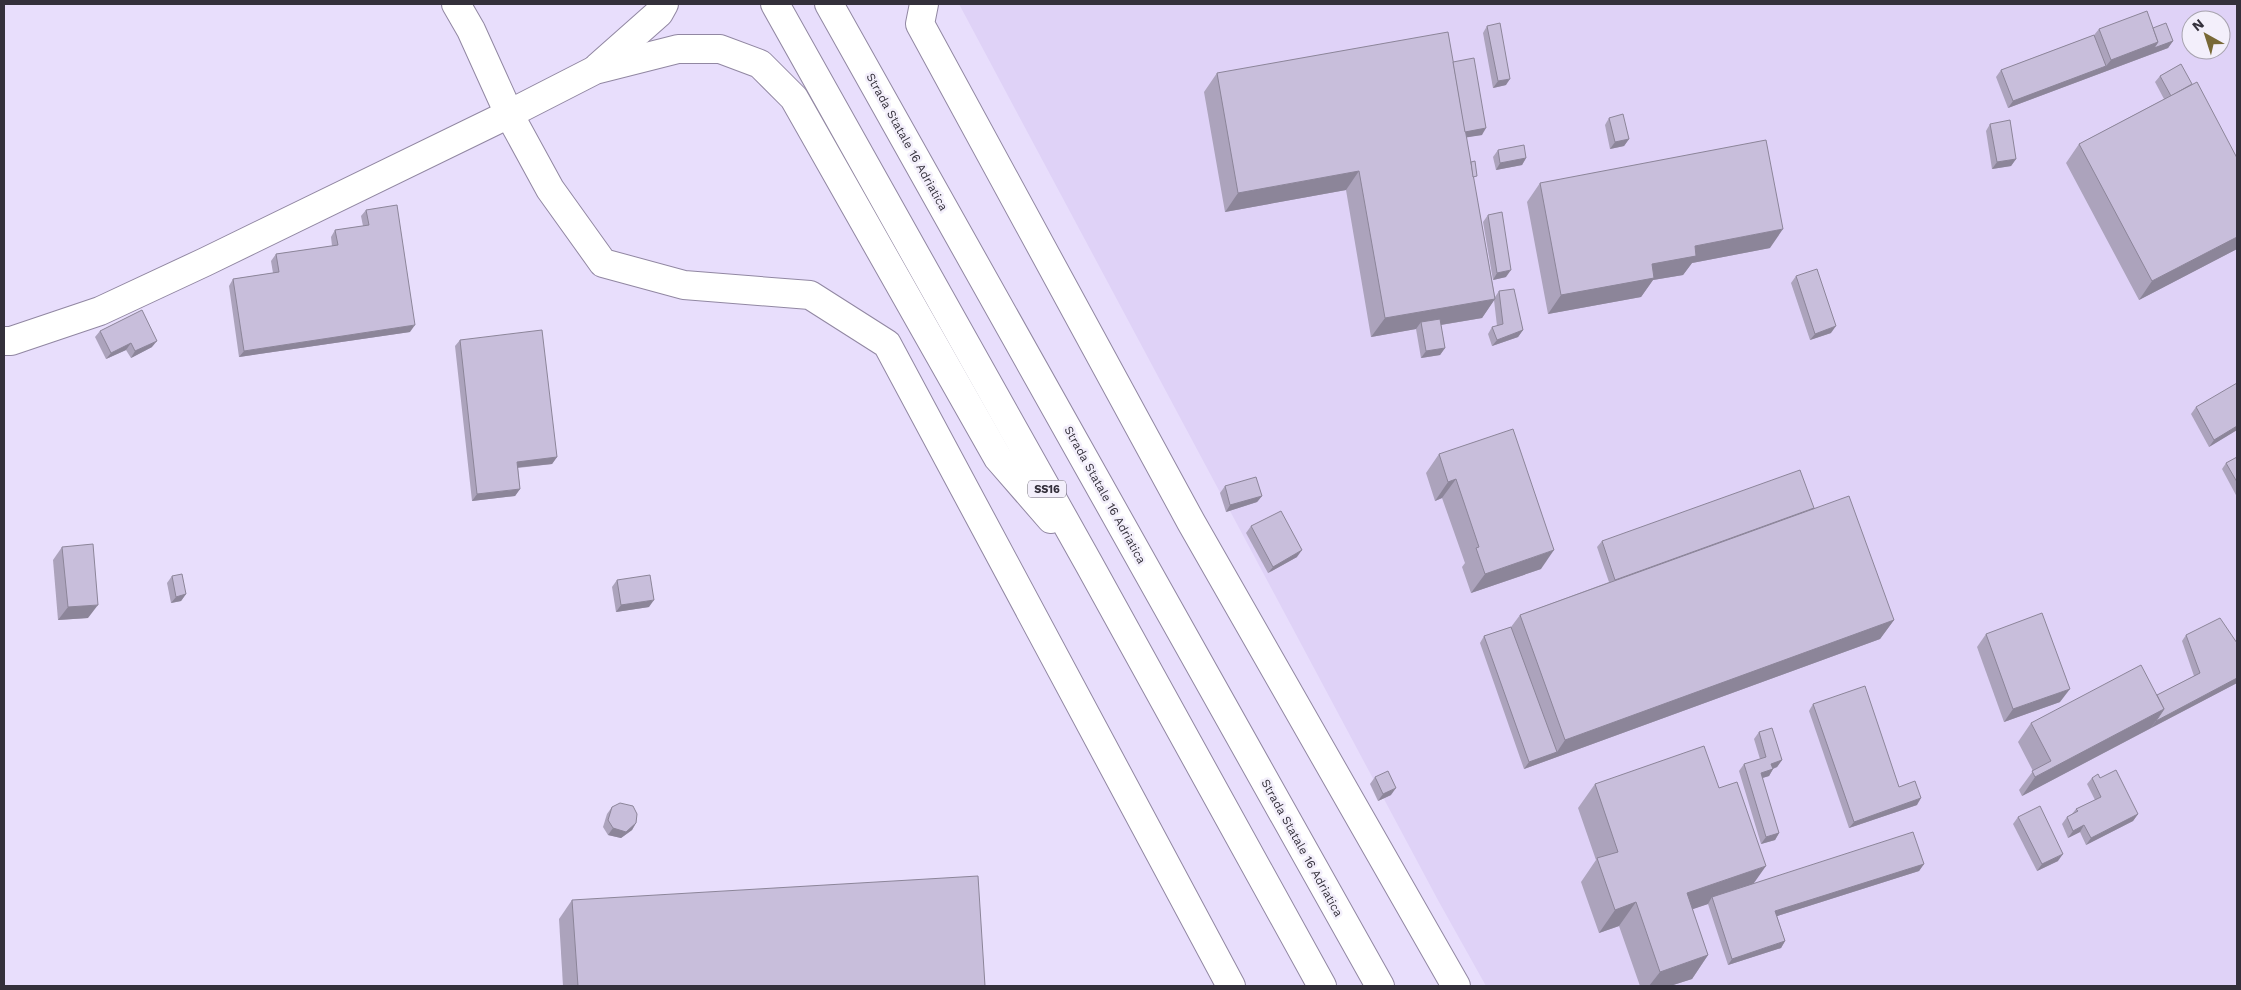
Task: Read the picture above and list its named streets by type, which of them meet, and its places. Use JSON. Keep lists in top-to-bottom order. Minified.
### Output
{"streets":{"main road":["Strada Statale 16 Adriatica","SS16"]},"north":"top left"}
